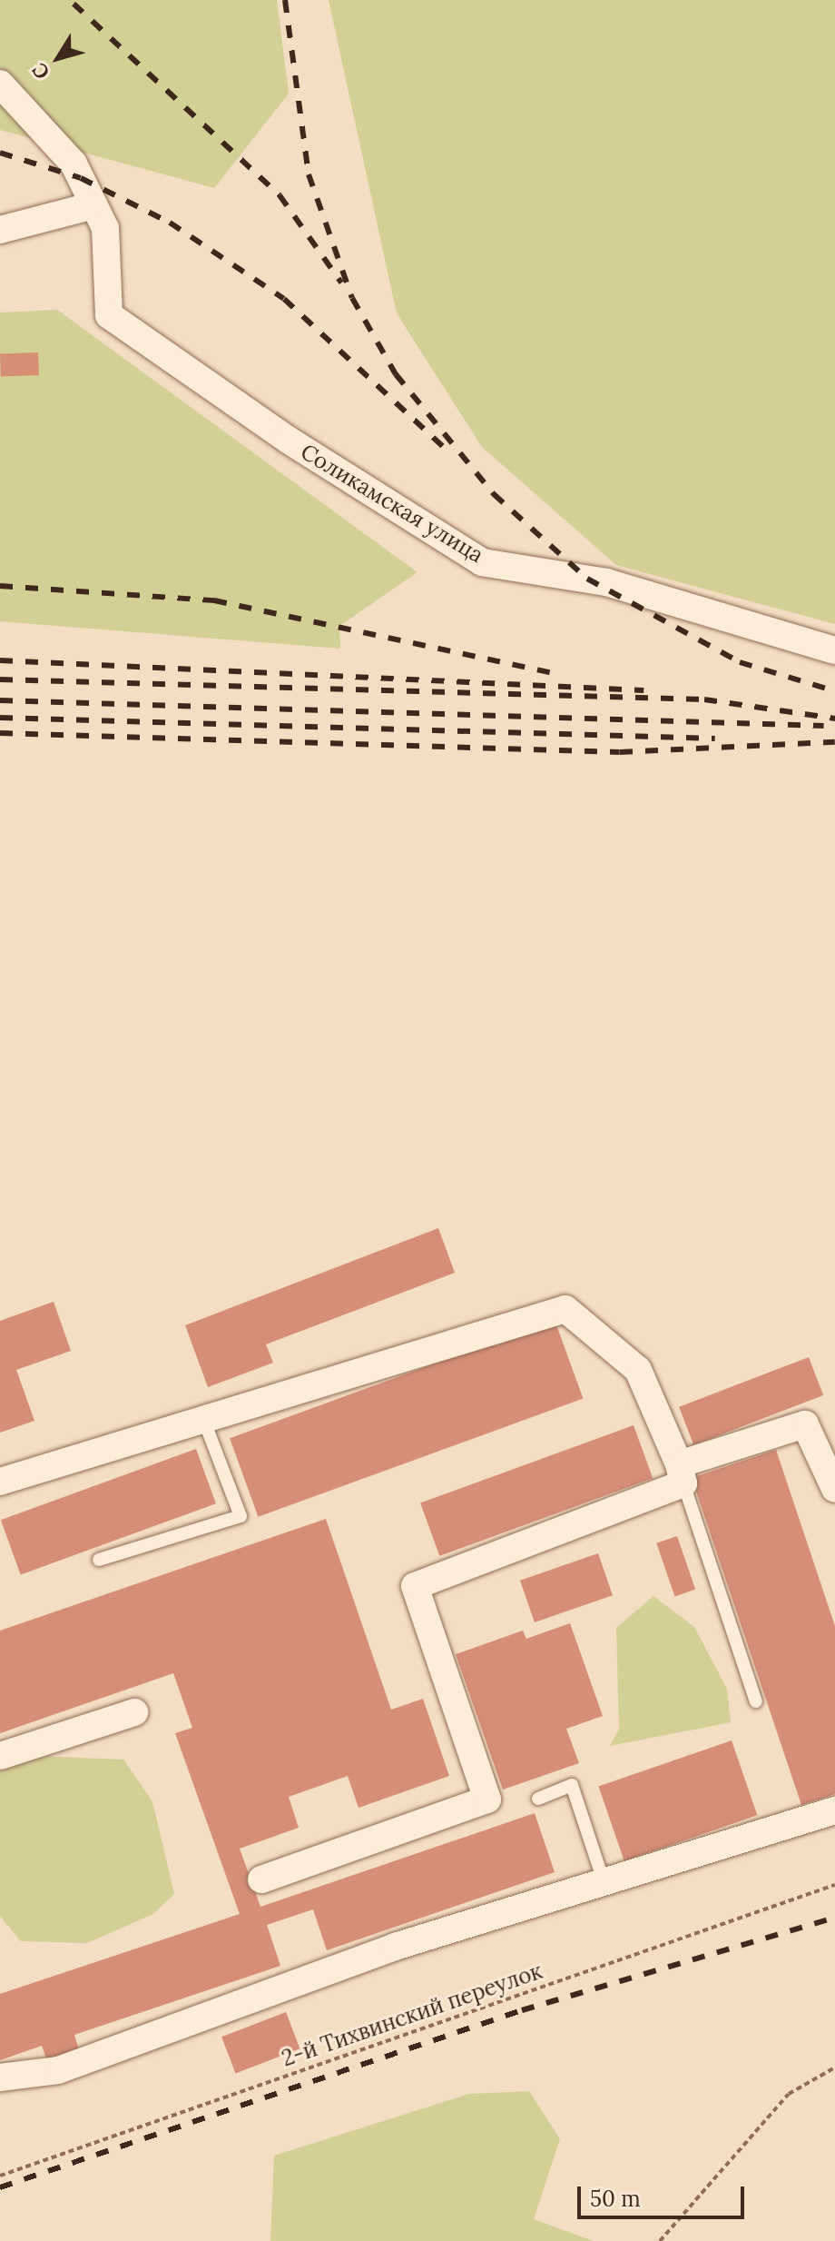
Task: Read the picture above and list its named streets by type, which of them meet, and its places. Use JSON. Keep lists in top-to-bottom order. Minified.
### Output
{"streets":{"street":["Соликамская улица"],"path":["2-й Тихвинский переулок"]},"scale_bar":"50 m","north":"bottom left"}
